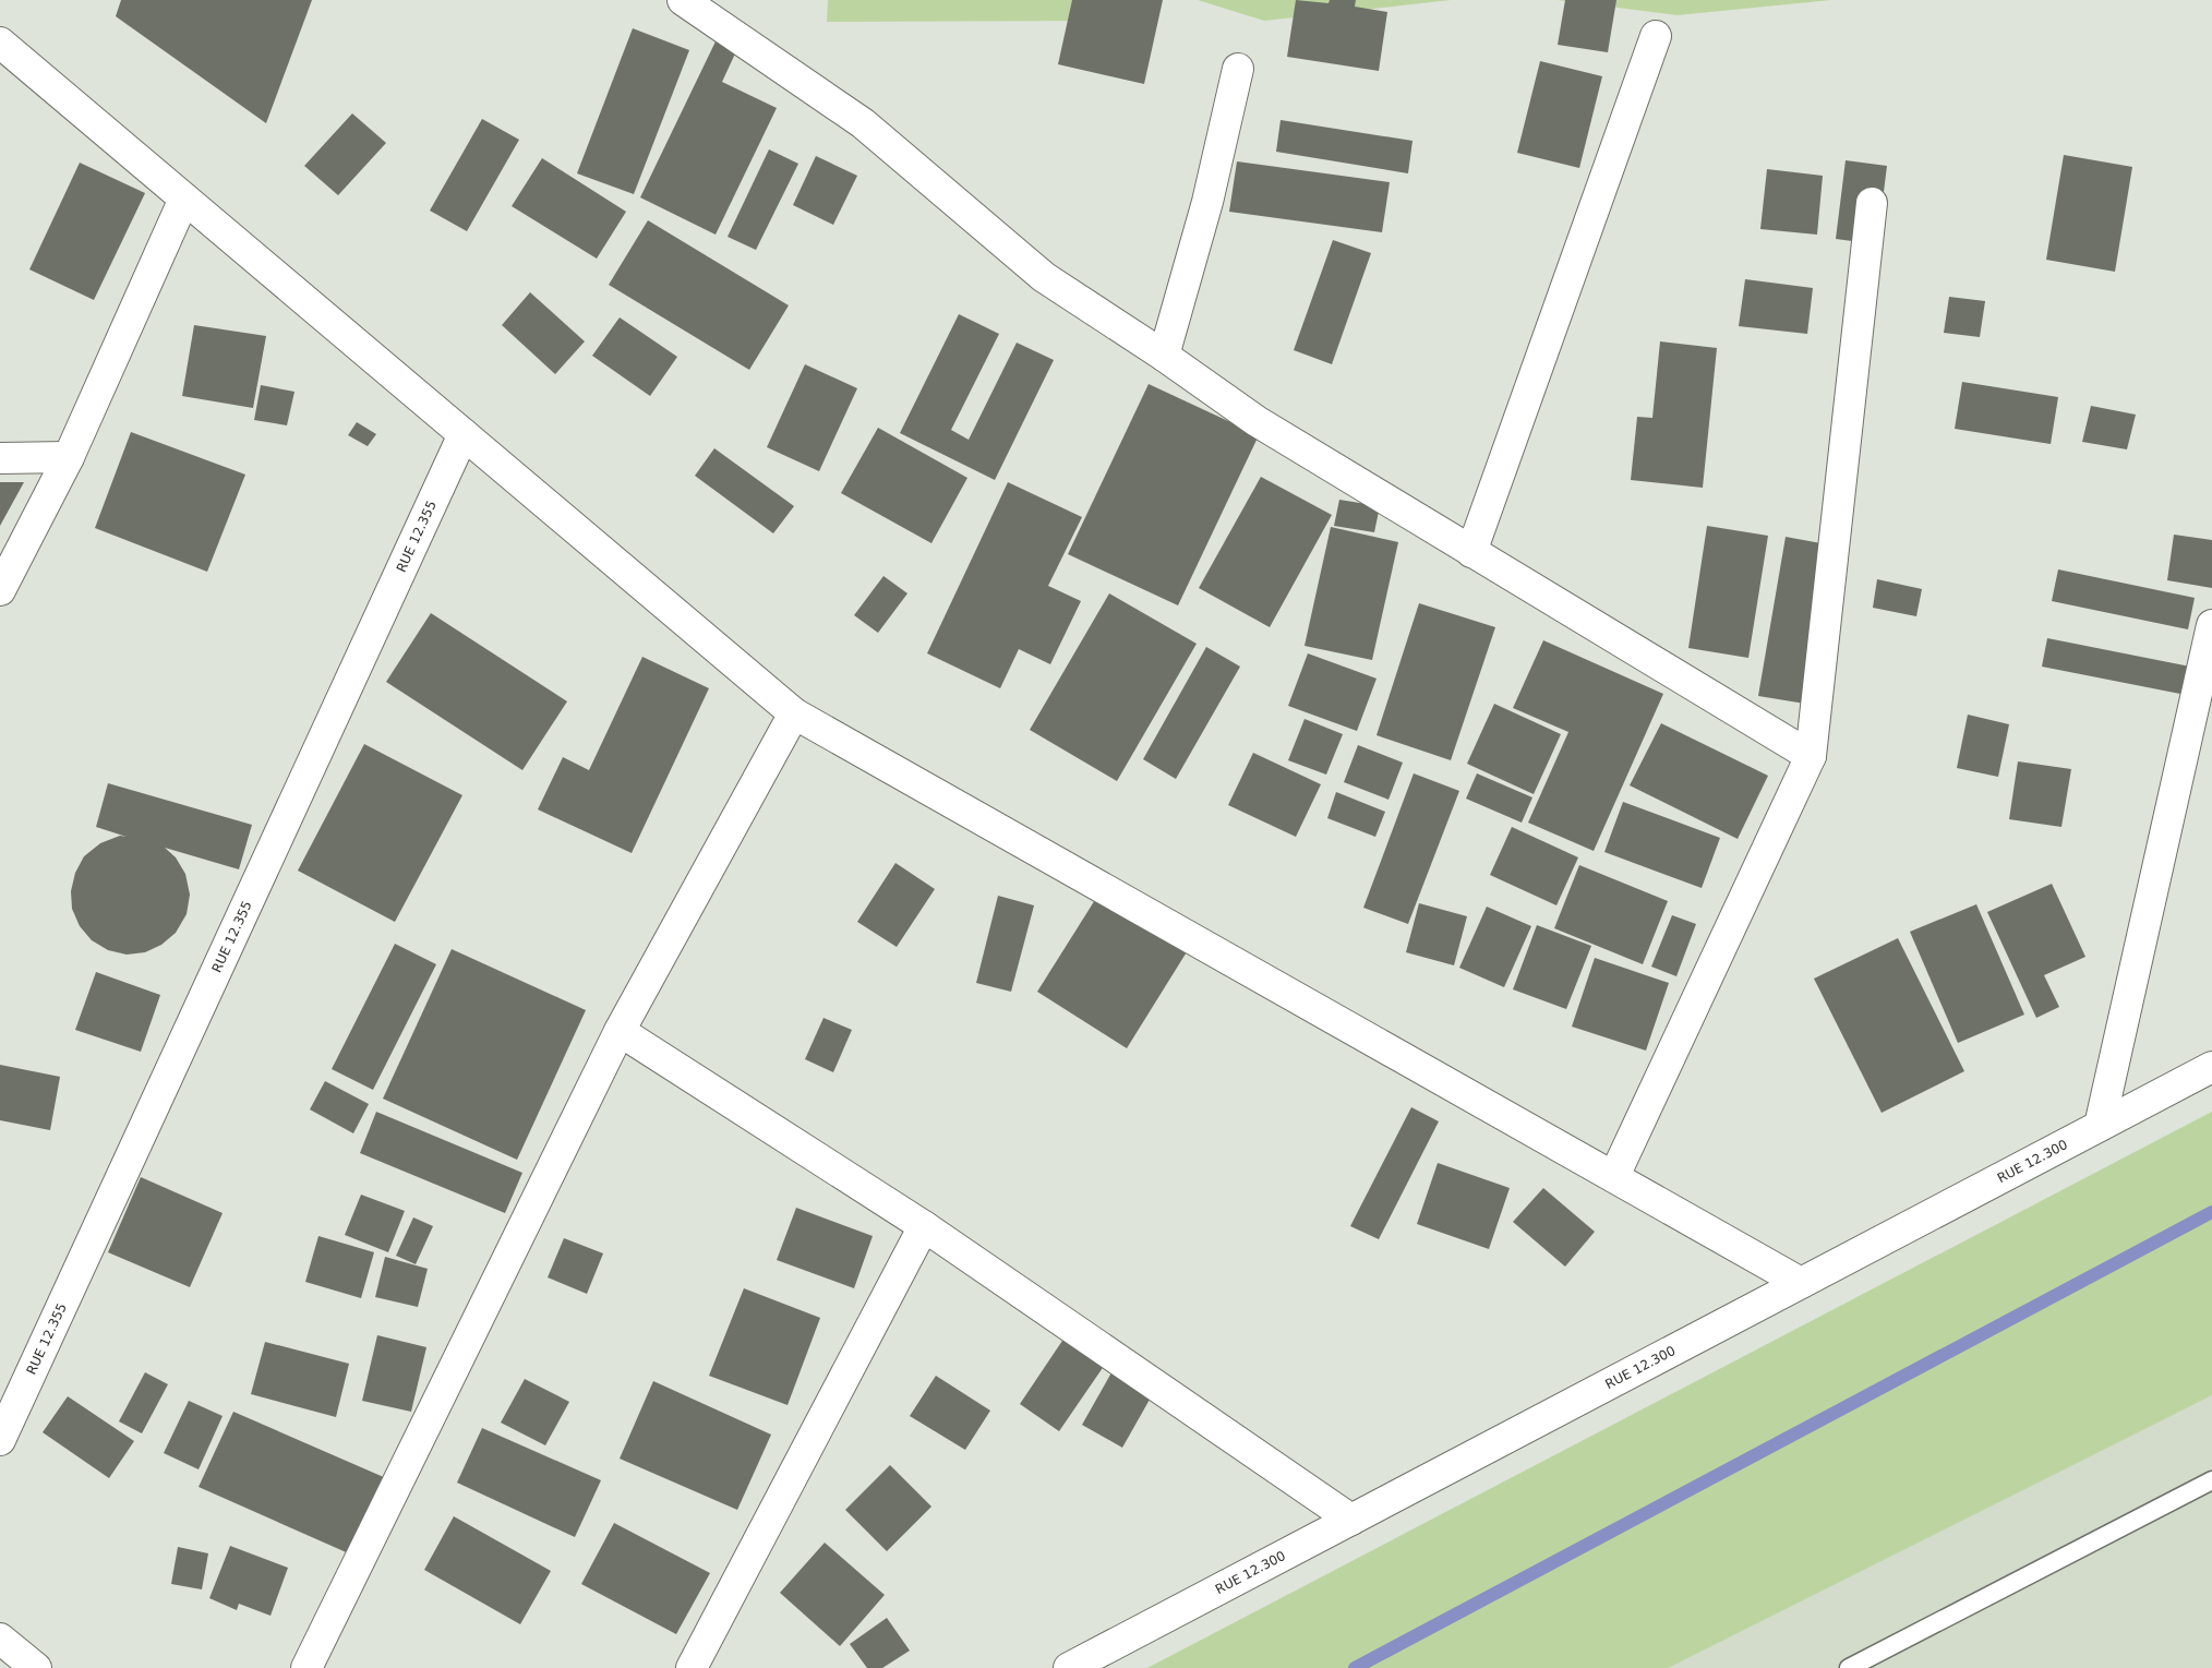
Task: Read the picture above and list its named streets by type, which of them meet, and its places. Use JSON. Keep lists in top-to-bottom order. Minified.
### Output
{"streets":{"street":["RUE 12.355","RUE 12.300"]}}
